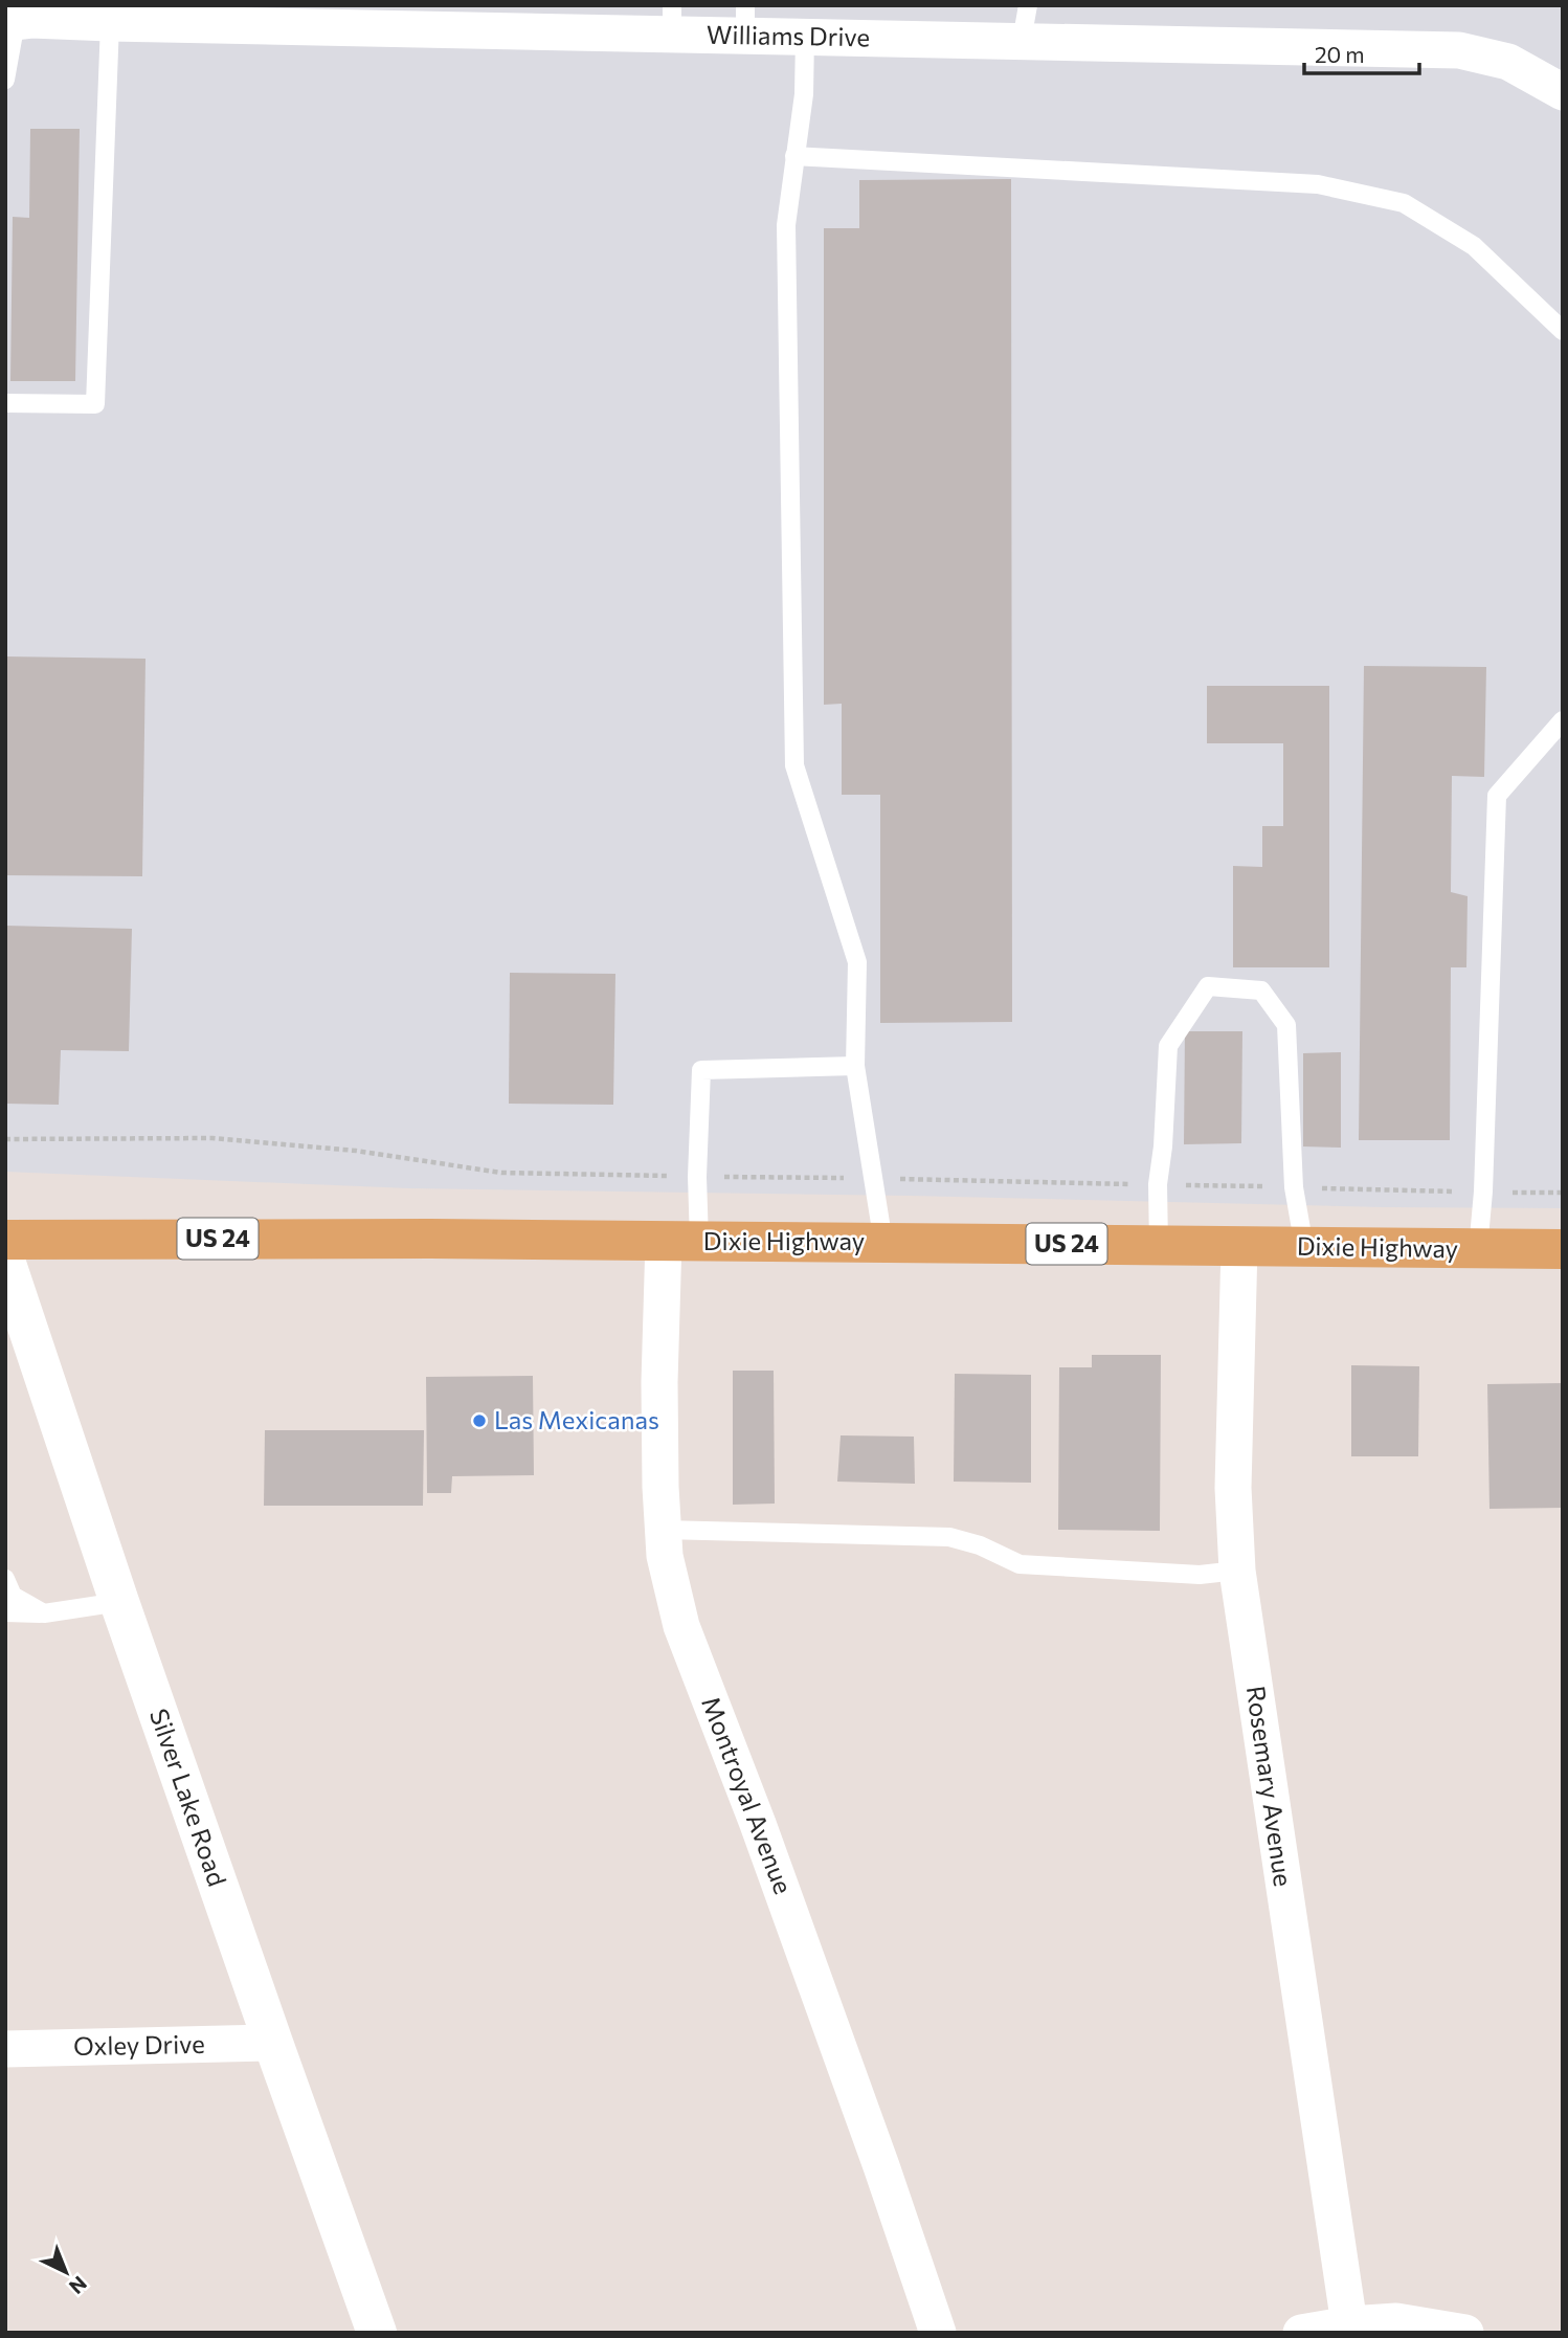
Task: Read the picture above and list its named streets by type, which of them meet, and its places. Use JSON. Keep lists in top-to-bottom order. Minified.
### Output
{"streets":{"main road":["US 24","Dixie Highway"],"street":["Williams Drive","Rosemary Avenue","Montroyal Avenue","Silver Lake Road","Oxley Drive"]},"crossings":[["Dixie Highway","Rosemary Avenue"],["Dixie Highway","Montroyal Avenue"],["Silver Lake Road","Oxley Drive"]],"places":["Las Mexicanas"],"scale_bar":"20 m","north":"bottom right"}
